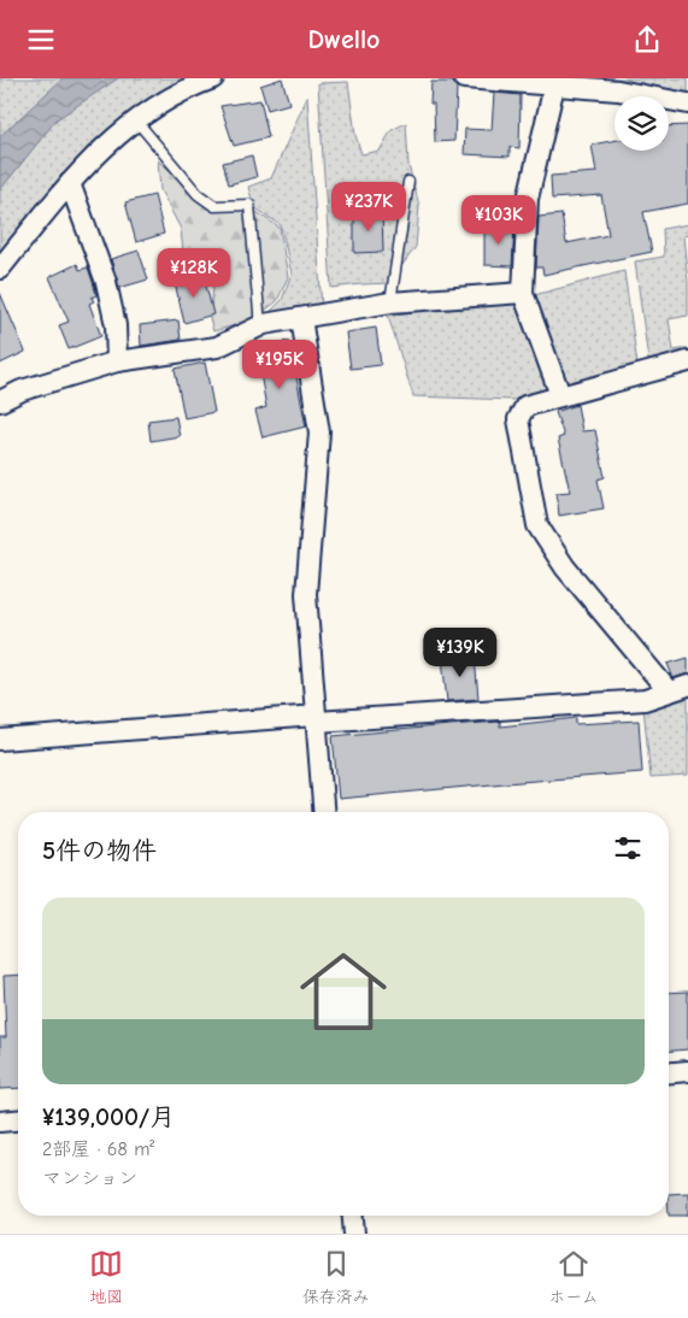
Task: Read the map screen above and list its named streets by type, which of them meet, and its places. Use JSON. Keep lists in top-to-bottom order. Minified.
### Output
{"page":{"header":"Dwello","price":["¥237K","¥103K","¥128K","¥195K","¥139K"],"heading":"5件の物件","list":[{"name":"¥139,000/月","note":"2部屋 · 68 m² · マンション"}],"tabs":["地図","保存済み","ホーム"]}}
